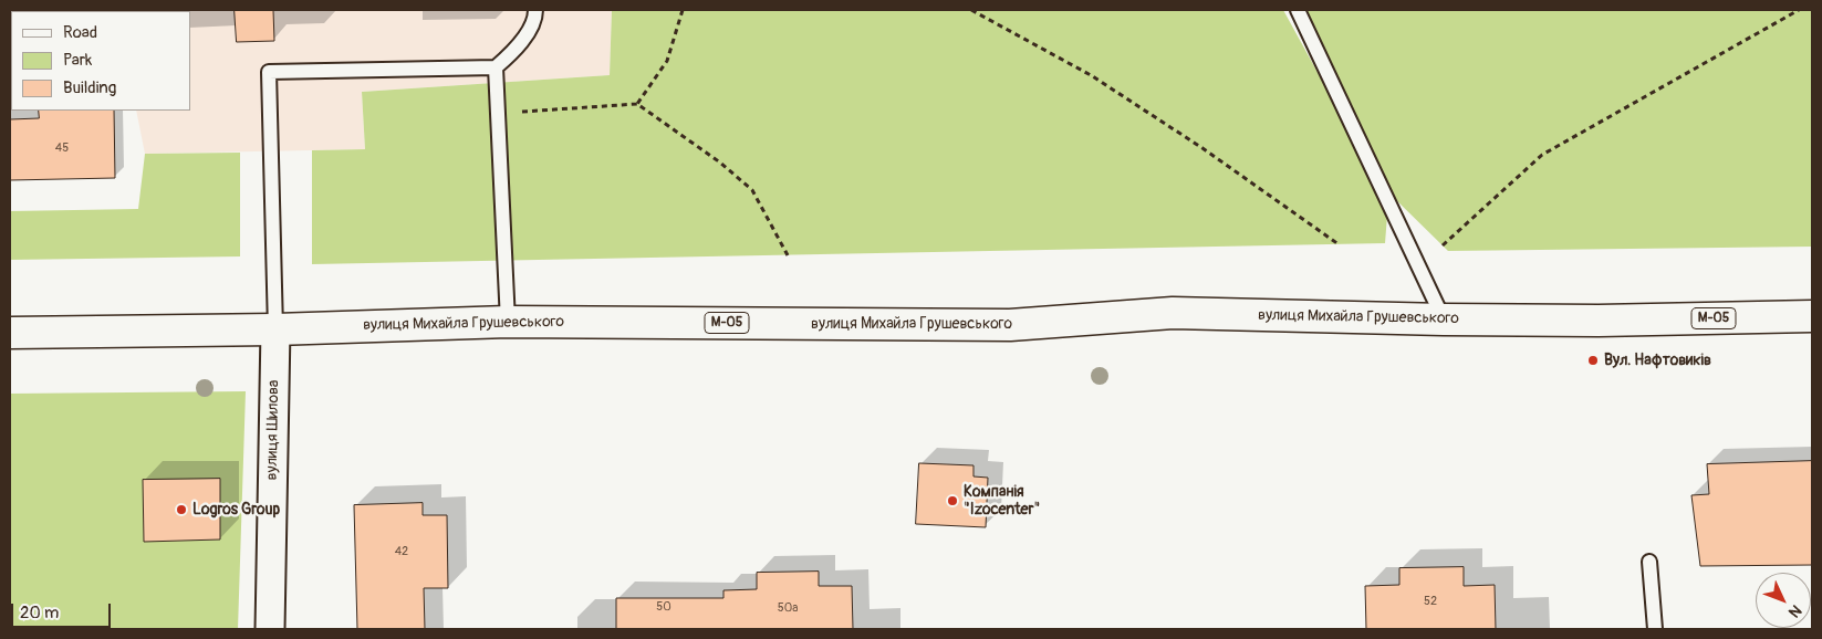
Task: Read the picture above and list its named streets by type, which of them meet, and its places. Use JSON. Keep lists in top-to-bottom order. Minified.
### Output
{"streets":{"main road":["вулиця Михайла Грушевського","М-05"],"street":["вулиця Шилова"]},"crossings":[["вулиця Михайла Грушевського","вулиця Шилова"]],"places":["Вул. Нафтовиків","Компанія \"Izocenter\"","Logros Group"],"house_numbers":["45","42","52","50","50а"],"legend":["Road","Park","Building"],"scale_bar":"20 m","north":"bottom right"}
